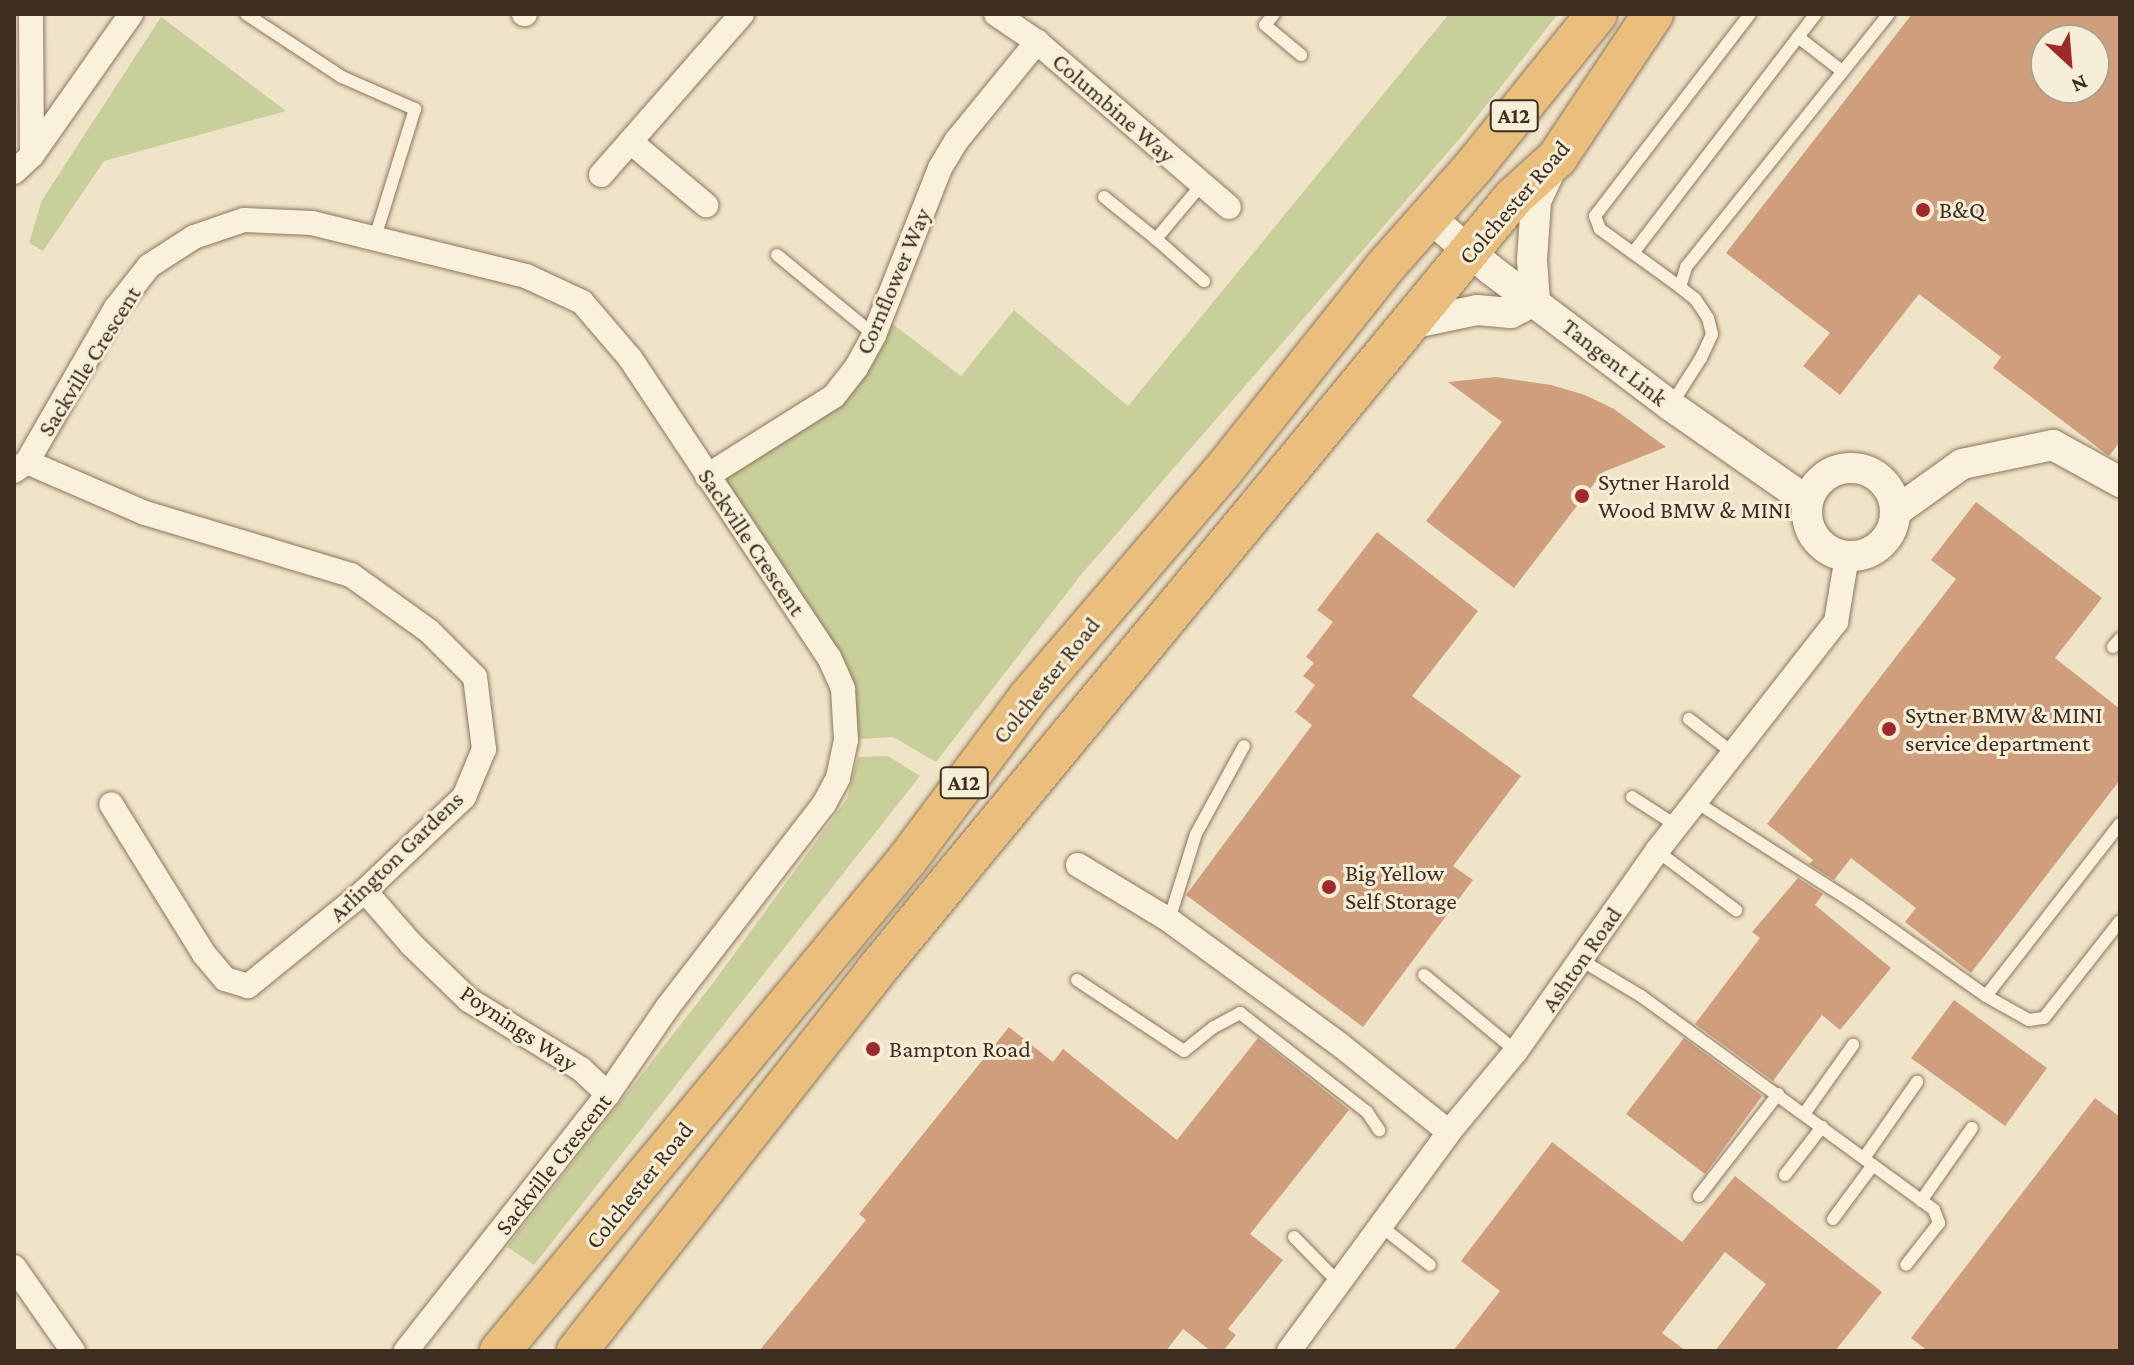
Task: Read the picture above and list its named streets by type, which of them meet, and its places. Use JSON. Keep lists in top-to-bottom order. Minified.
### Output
{"streets":{"highway":["A12","Colchester Road"],"street":["Columbine Way","Cornflower Way","Sackville Crescent","Tangent Link","Arlington Gardens","Ashton Road","Poynings Way"]},"crossings":[["Columbine Way","Cornflower Way"],["Colchester Road","Tangent Link"],["Cornflower Way","Sackville Crescent"],["Sackville Crescent","Arlington Gardens"],["Sackville Crescent","Poynings Way"],["Tangent Link","Ashton Road"],["Arlington Gardens","Poynings Way"]],"places":["B&Q","Sytner Harold Wood BMW & MINI","Sytner BMW & MINI service department","Big Yellow Self Storage","Bampton Road"],"north":"bottom right"}
